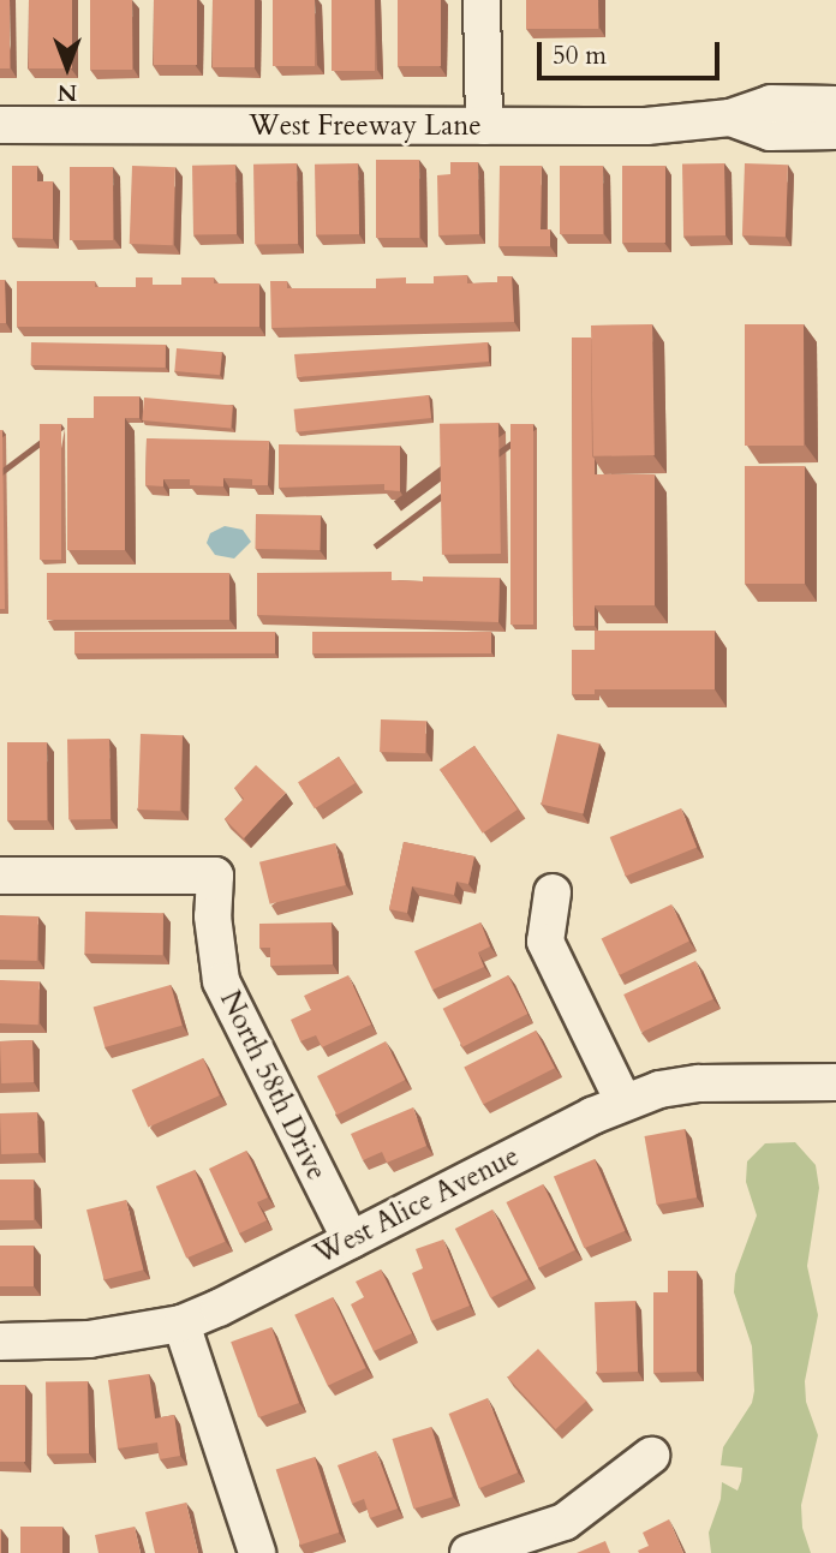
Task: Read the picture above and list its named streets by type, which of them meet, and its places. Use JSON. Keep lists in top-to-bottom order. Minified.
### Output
{"streets":{"street":["West Freeway Lane","North 58th Drive","West Alice Avenue"]},"crossings":[["North 58th Drive","West Alice Avenue"]],"scale_bar":"50 m","north":"bottom"}
